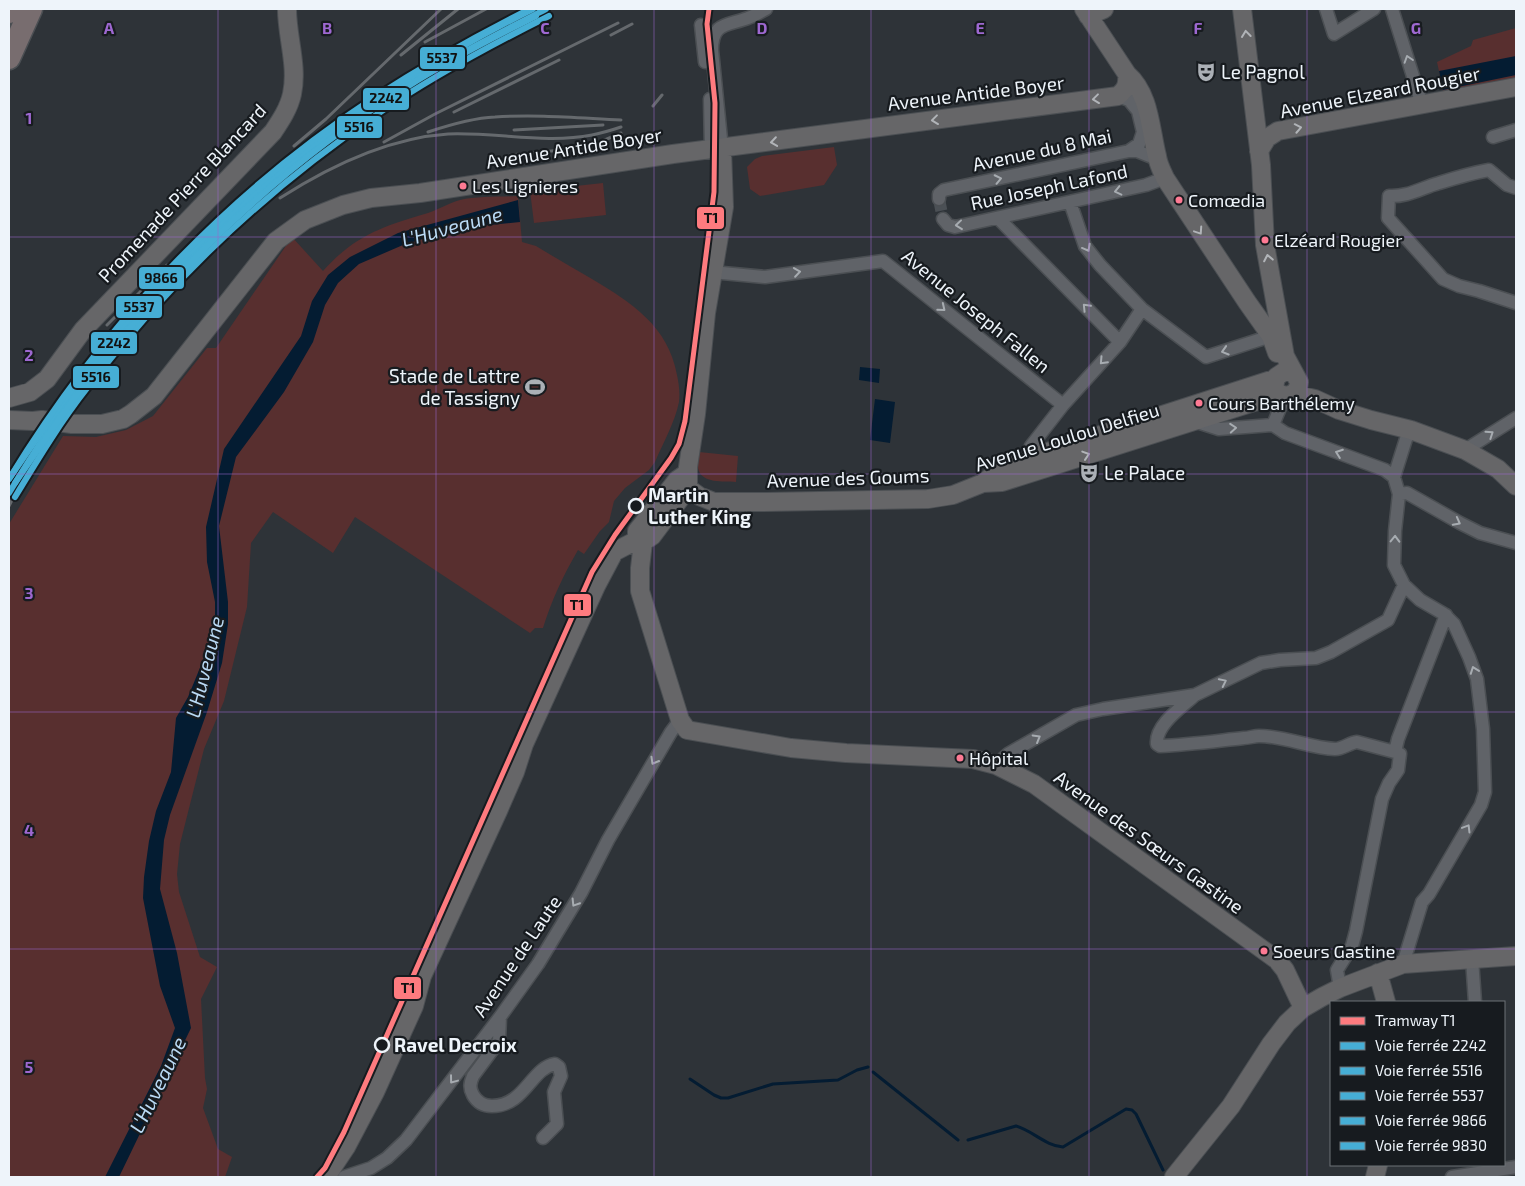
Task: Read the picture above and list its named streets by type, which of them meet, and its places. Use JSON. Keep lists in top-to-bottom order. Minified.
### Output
{"streets":{"main road":["Avenue Elzeard Rougier","Avenue Antide Boyer","Promenade Pierre Blancard","Avenue Loulou Delfieu","Avenue des Goums","Avenue des Sœurs Gastine"],"street":["Avenue du 8 Mai","Rue Joseph Lafond","Avenue Joseph Fallen","Avenue de Laute"]},"crossings":[["Avenue Loulou Delfieu","Avenue des Goums"],["Avenue des Sœurs Gastine","Avenue de Laute"]],"one_way":["Avenue Elzeard Rougier","Avenue du 8 Mai","Rue Joseph Lafond","Avenue de Laute"],"water":["L'Huveaune"],"places":{"theatre":["Le Pagnol","Le Palace"],"other":["Les Lignieres","Comœdia","Elzéard Rougier","Cours Barthélemy","Martin Luther King","Hôpital","Soeurs Gastine","Ravel Decroix"],"sports":["Stade de Lattre de Tassigny"]},"lines":["tram line T1","rail line 2242","rail line 5537","rail line 9866","rail line 5516","rail line 9830"],"legend":["Tramway T1","Voie ferrée 2242","Voie ferrée 5516","Voie ferrée 5537","Voie ferrée 9866","Voie ferrée 9830"],"grid":{"columns":["A","B","C","D","E","F","G"],"rows":["1","2","3","4","5"]}}
